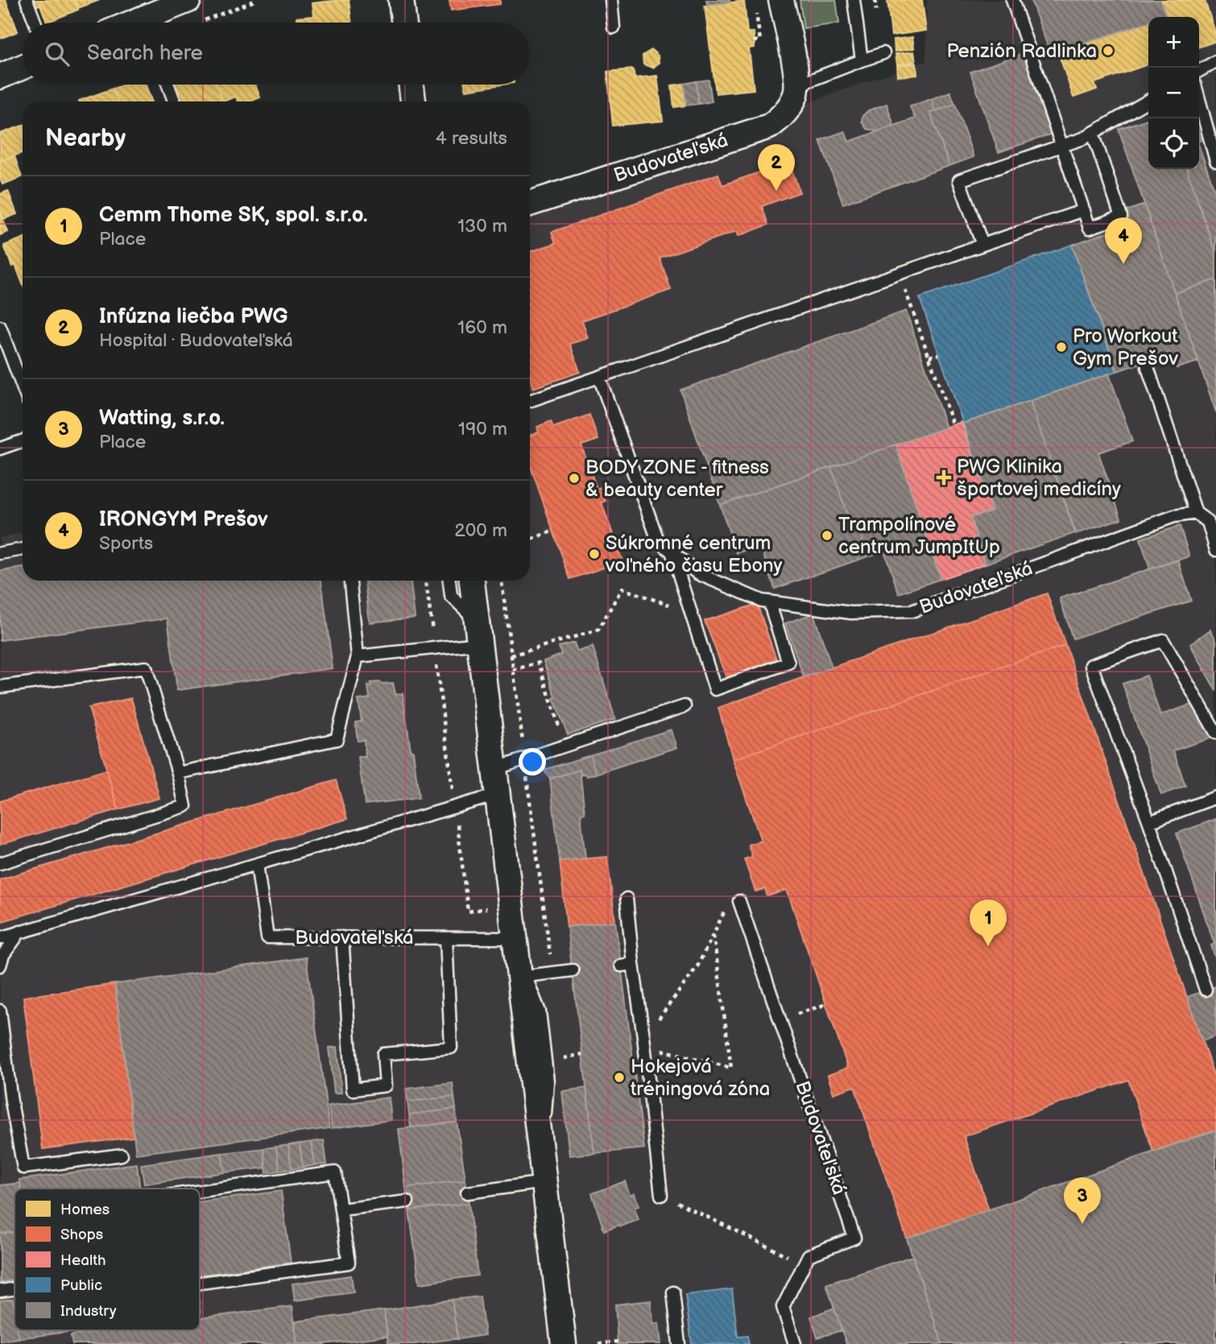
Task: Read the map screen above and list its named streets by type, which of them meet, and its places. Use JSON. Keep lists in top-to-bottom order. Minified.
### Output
{"streets":{"street":["Budovateľská"]},"places":{"other":["Penzión Radlinka","Pro Workout Gym Prešov","BODY ZONE - fitness & beauty center","Trampolínové centrum JumpItUp","Súkromné centrum voľného času Ebony","Hokejová tréningová zóna"],"health":["PWG Klinika športovej medicíny"]},"legend":["Homes","Shops","Health","Public","Industry"],"page":{"map_buttons":["+","−"],"search":"Search here","heading":["Nearby","4 results"],"pins":["2","4","1","3"],"list":[{"mark":"1","name":"Cemm Thome SK, spol. s.r.o.","note":"Place","value":"130 m"},{"mark":"2","name":"Infúzna liečba PWG","note":"Hospital · Budovateľská","value":"160 m"},{"mark":"3","name":"Watting, s.r.o.","note":"Place","value":"190 m"},{"mark":"4","name":"IRONGYM Prešov","note":"Sports","value":"200 m"}]}}
